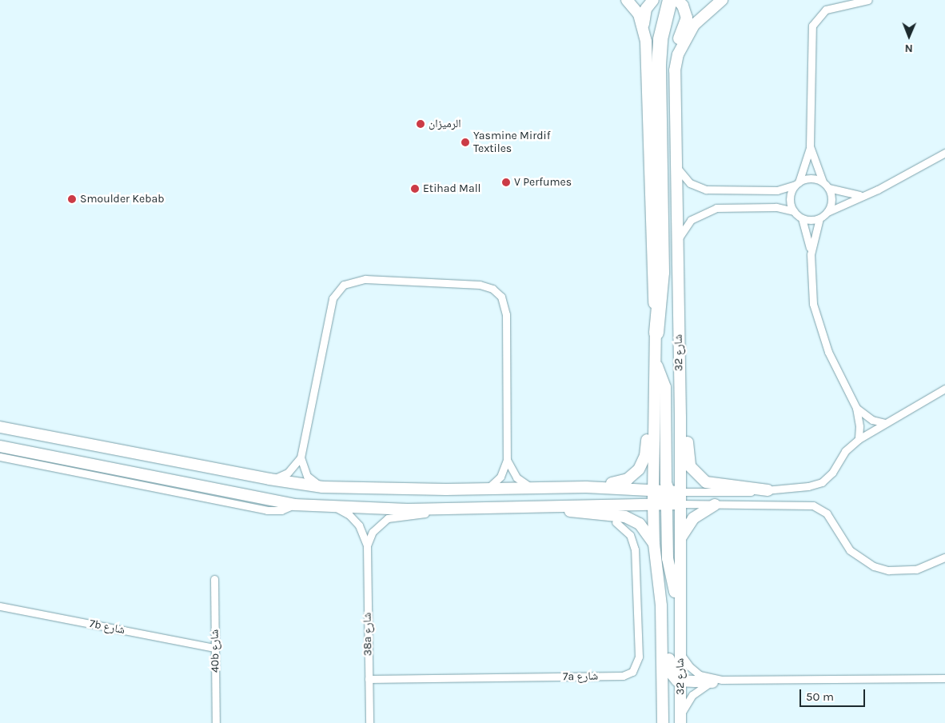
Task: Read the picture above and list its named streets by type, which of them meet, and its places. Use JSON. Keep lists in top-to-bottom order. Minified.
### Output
{"streets":{"street":["شارع 32","7b شارع","38a شارع","40b شارع","7a شارع"]},"crossings":[["7b شارع","40b شارع"],["38a شارع","7a شارع"]],"places":["الرميزان","Yasmine Mirdif Textiles","V Perfumes","Etihad Mall","Smoulder Kebab"],"scale_bar":"50 m","north":"bottom"}
